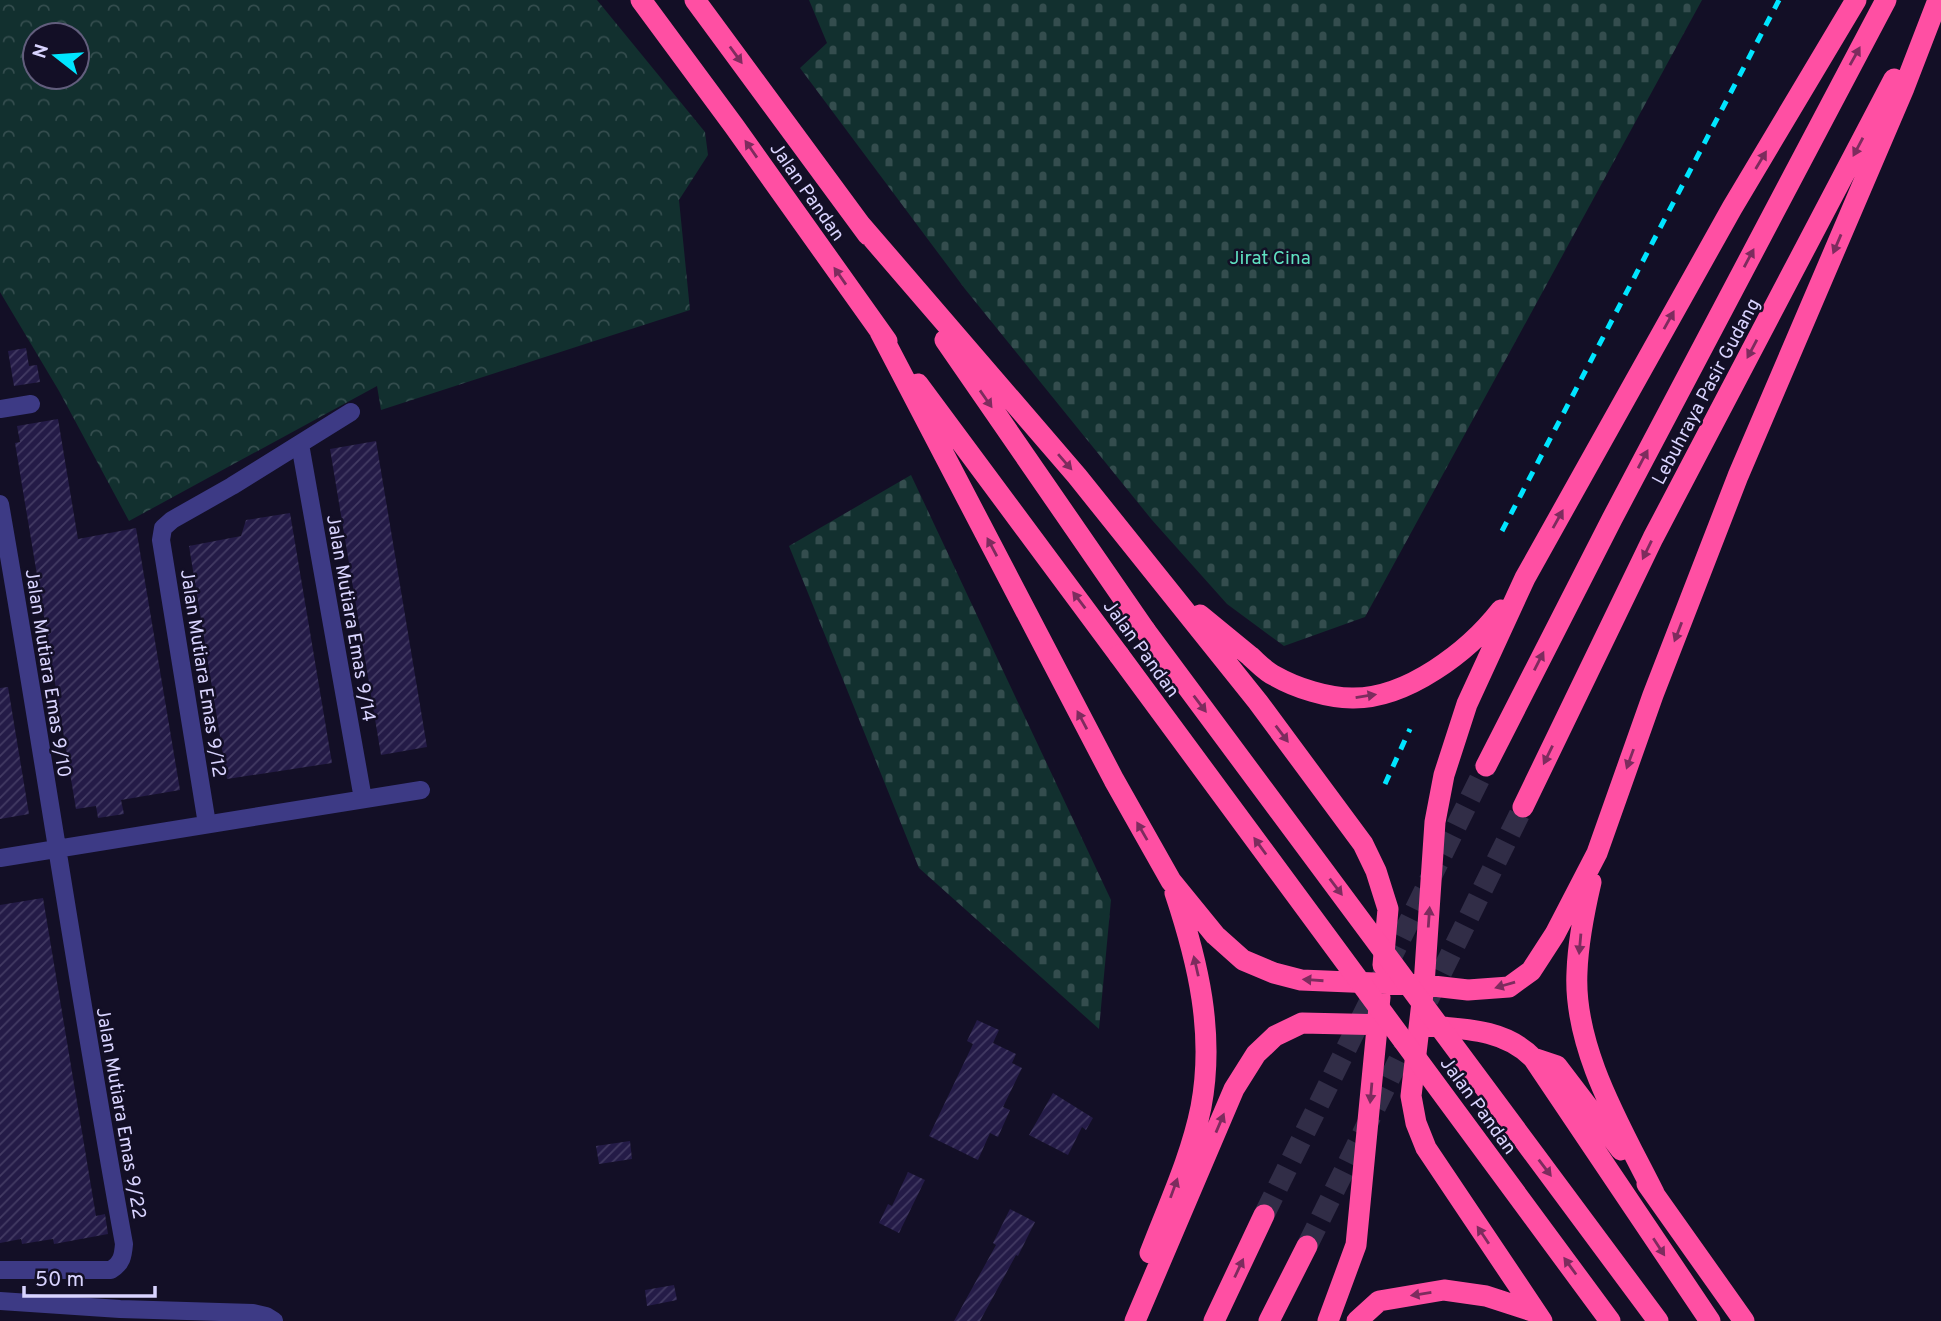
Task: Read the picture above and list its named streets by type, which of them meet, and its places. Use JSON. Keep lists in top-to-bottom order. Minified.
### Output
{"streets":{"highway":["Jalan Pandan","Lebuhraya Pasir Gudang"],"street":["Jalan Mutiara Emas 9/14","Jalan Mutiara Emas 9/10","Jalan Mutiara Emas 9/12","Jalan Mutiara Emas 9/22"]},"crossings":[["Jalan Mutiara Emas 9/14","Jalan Mutiara Emas 9/12"],["Jalan Mutiara Emas 9/10","Jalan Mutiara Emas 9/22"]],"parks":["Jirat Cina"],"scale_bar":"50 m","north":"left"}
